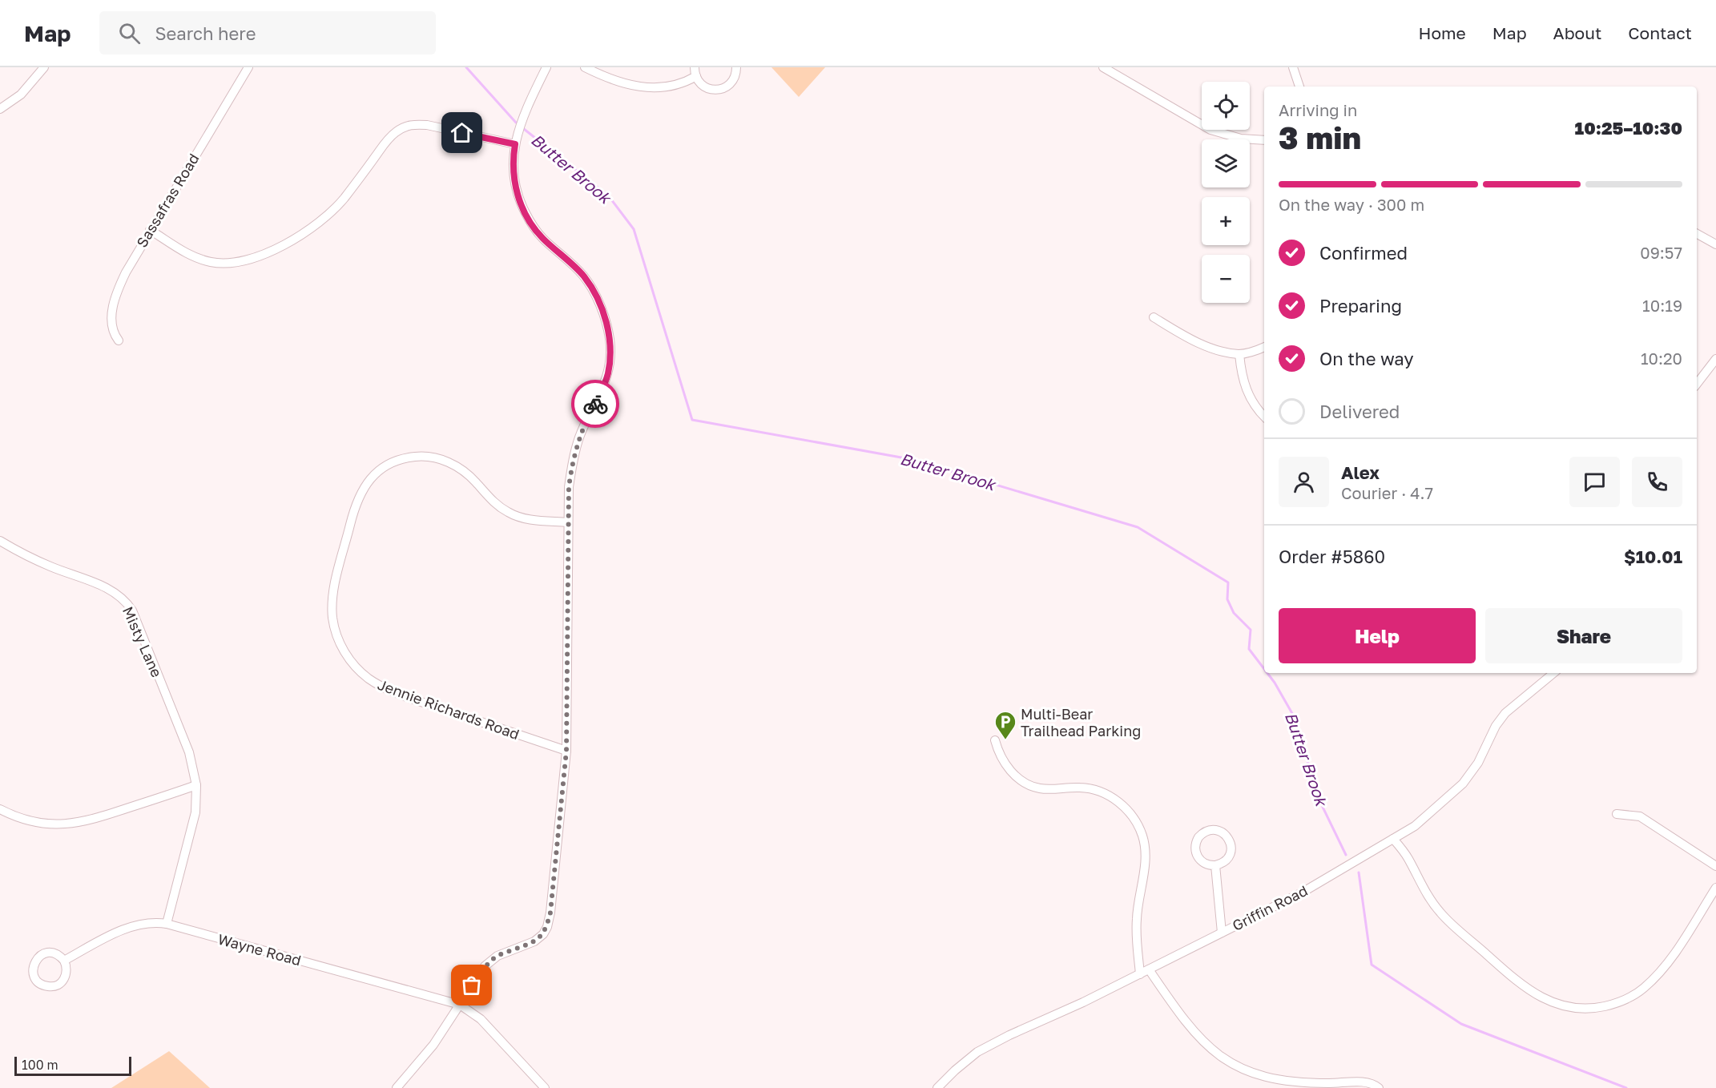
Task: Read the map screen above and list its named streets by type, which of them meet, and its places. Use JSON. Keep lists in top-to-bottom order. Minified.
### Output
{"streets":{"street":["Sassafras Road","Misty Lane","Jennie Richards Road","Griffin Road","Wayne Road"]},"crossings":[["Misty Lane","Wayne Road"]],"water":["Butter Brook"],"places":{"parking":["Multi-Bear Trailhead Parking"]},"scale_bar":"100 m","page":{"header":"Map","search":"Search here","nav":["Home","Map","About","Contact"],"map_buttons":["+","−"],"heading":["3 min","Arriving in","10:25–10:30"],"panel":["Alex","Courier · 4.7","Order #5860","$10.01"],"bar":"On the way · 300 m","list":[["Confirmed","09:57"],["Preparing","10:19"],["On the way","10:20"],"Delivered"],"buttons":["Help","Share"],"scale":"100 m"}}
